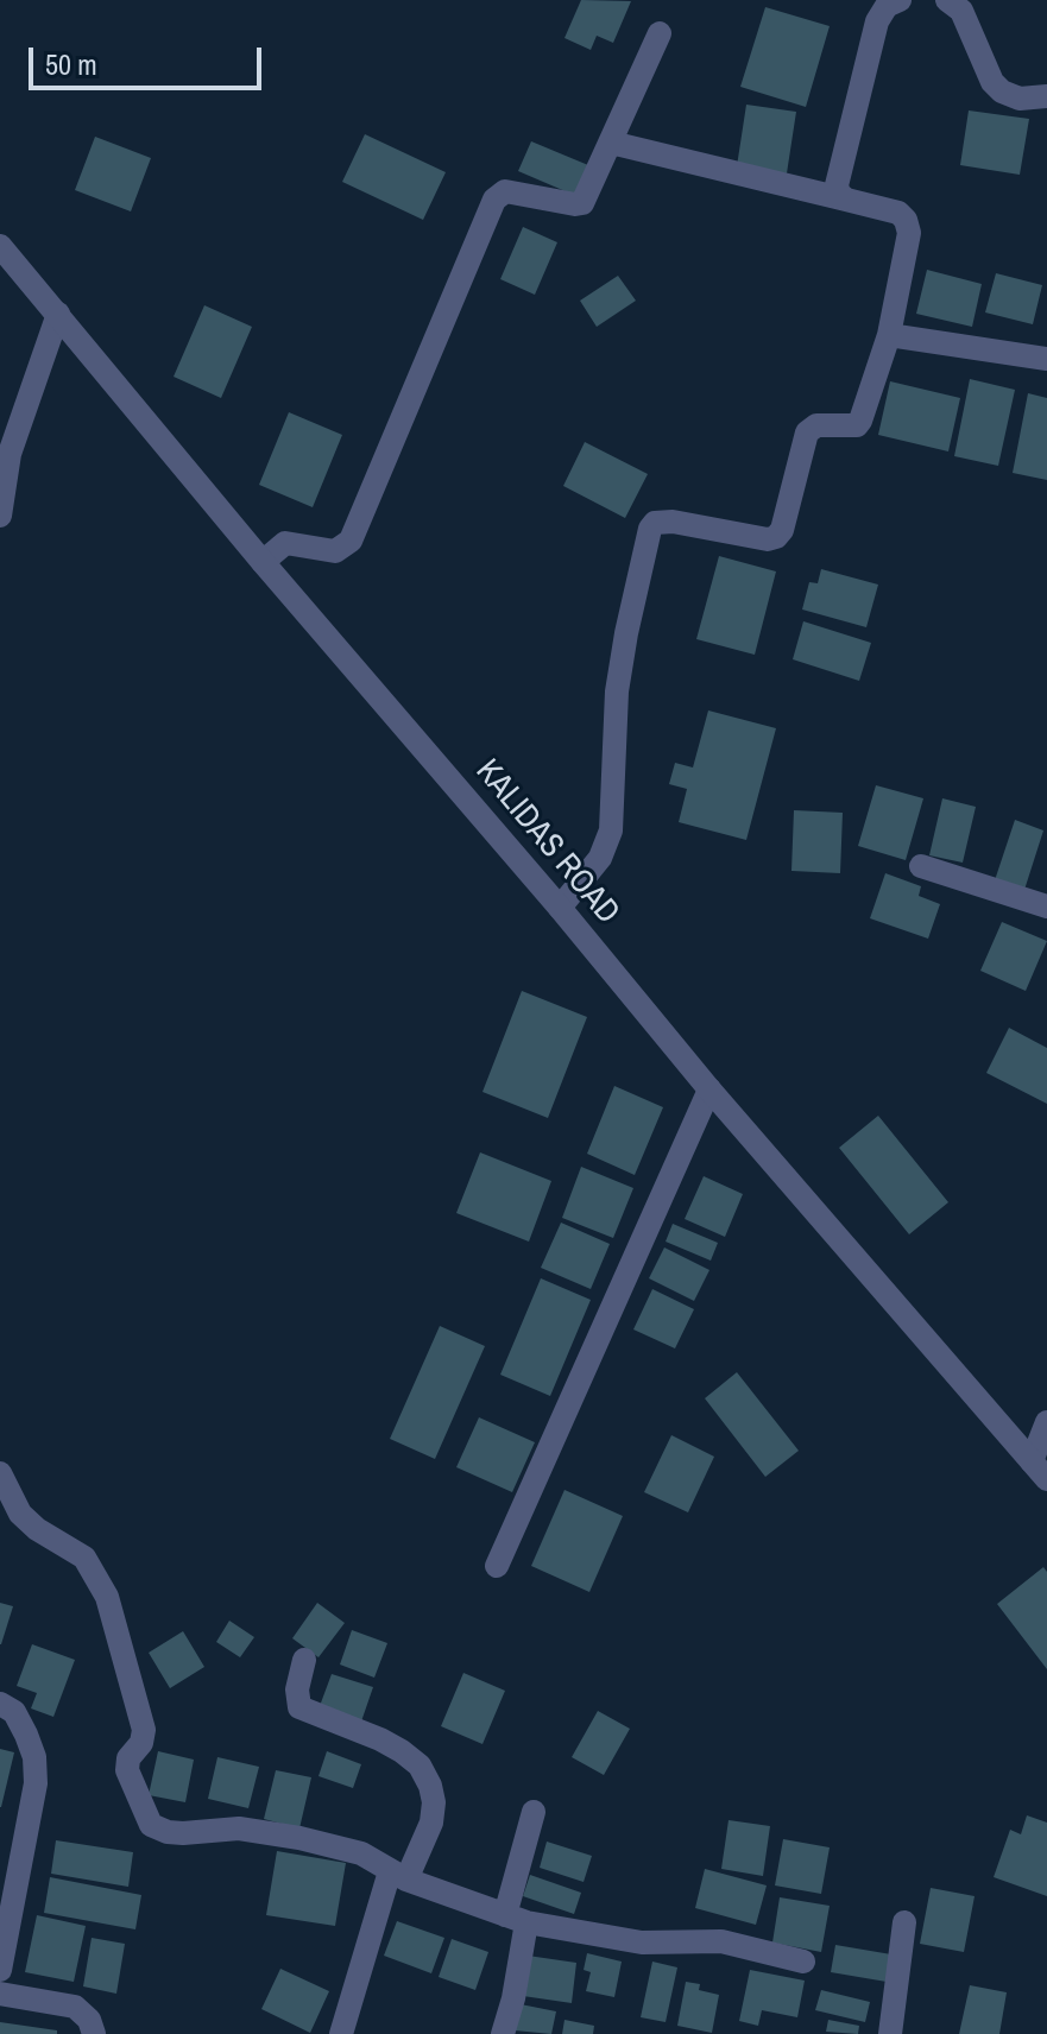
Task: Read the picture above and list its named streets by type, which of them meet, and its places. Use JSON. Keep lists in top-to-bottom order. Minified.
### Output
{"streets":{"street":["KALIDAS ROAD"]},"scale_bar":"50 m"}
